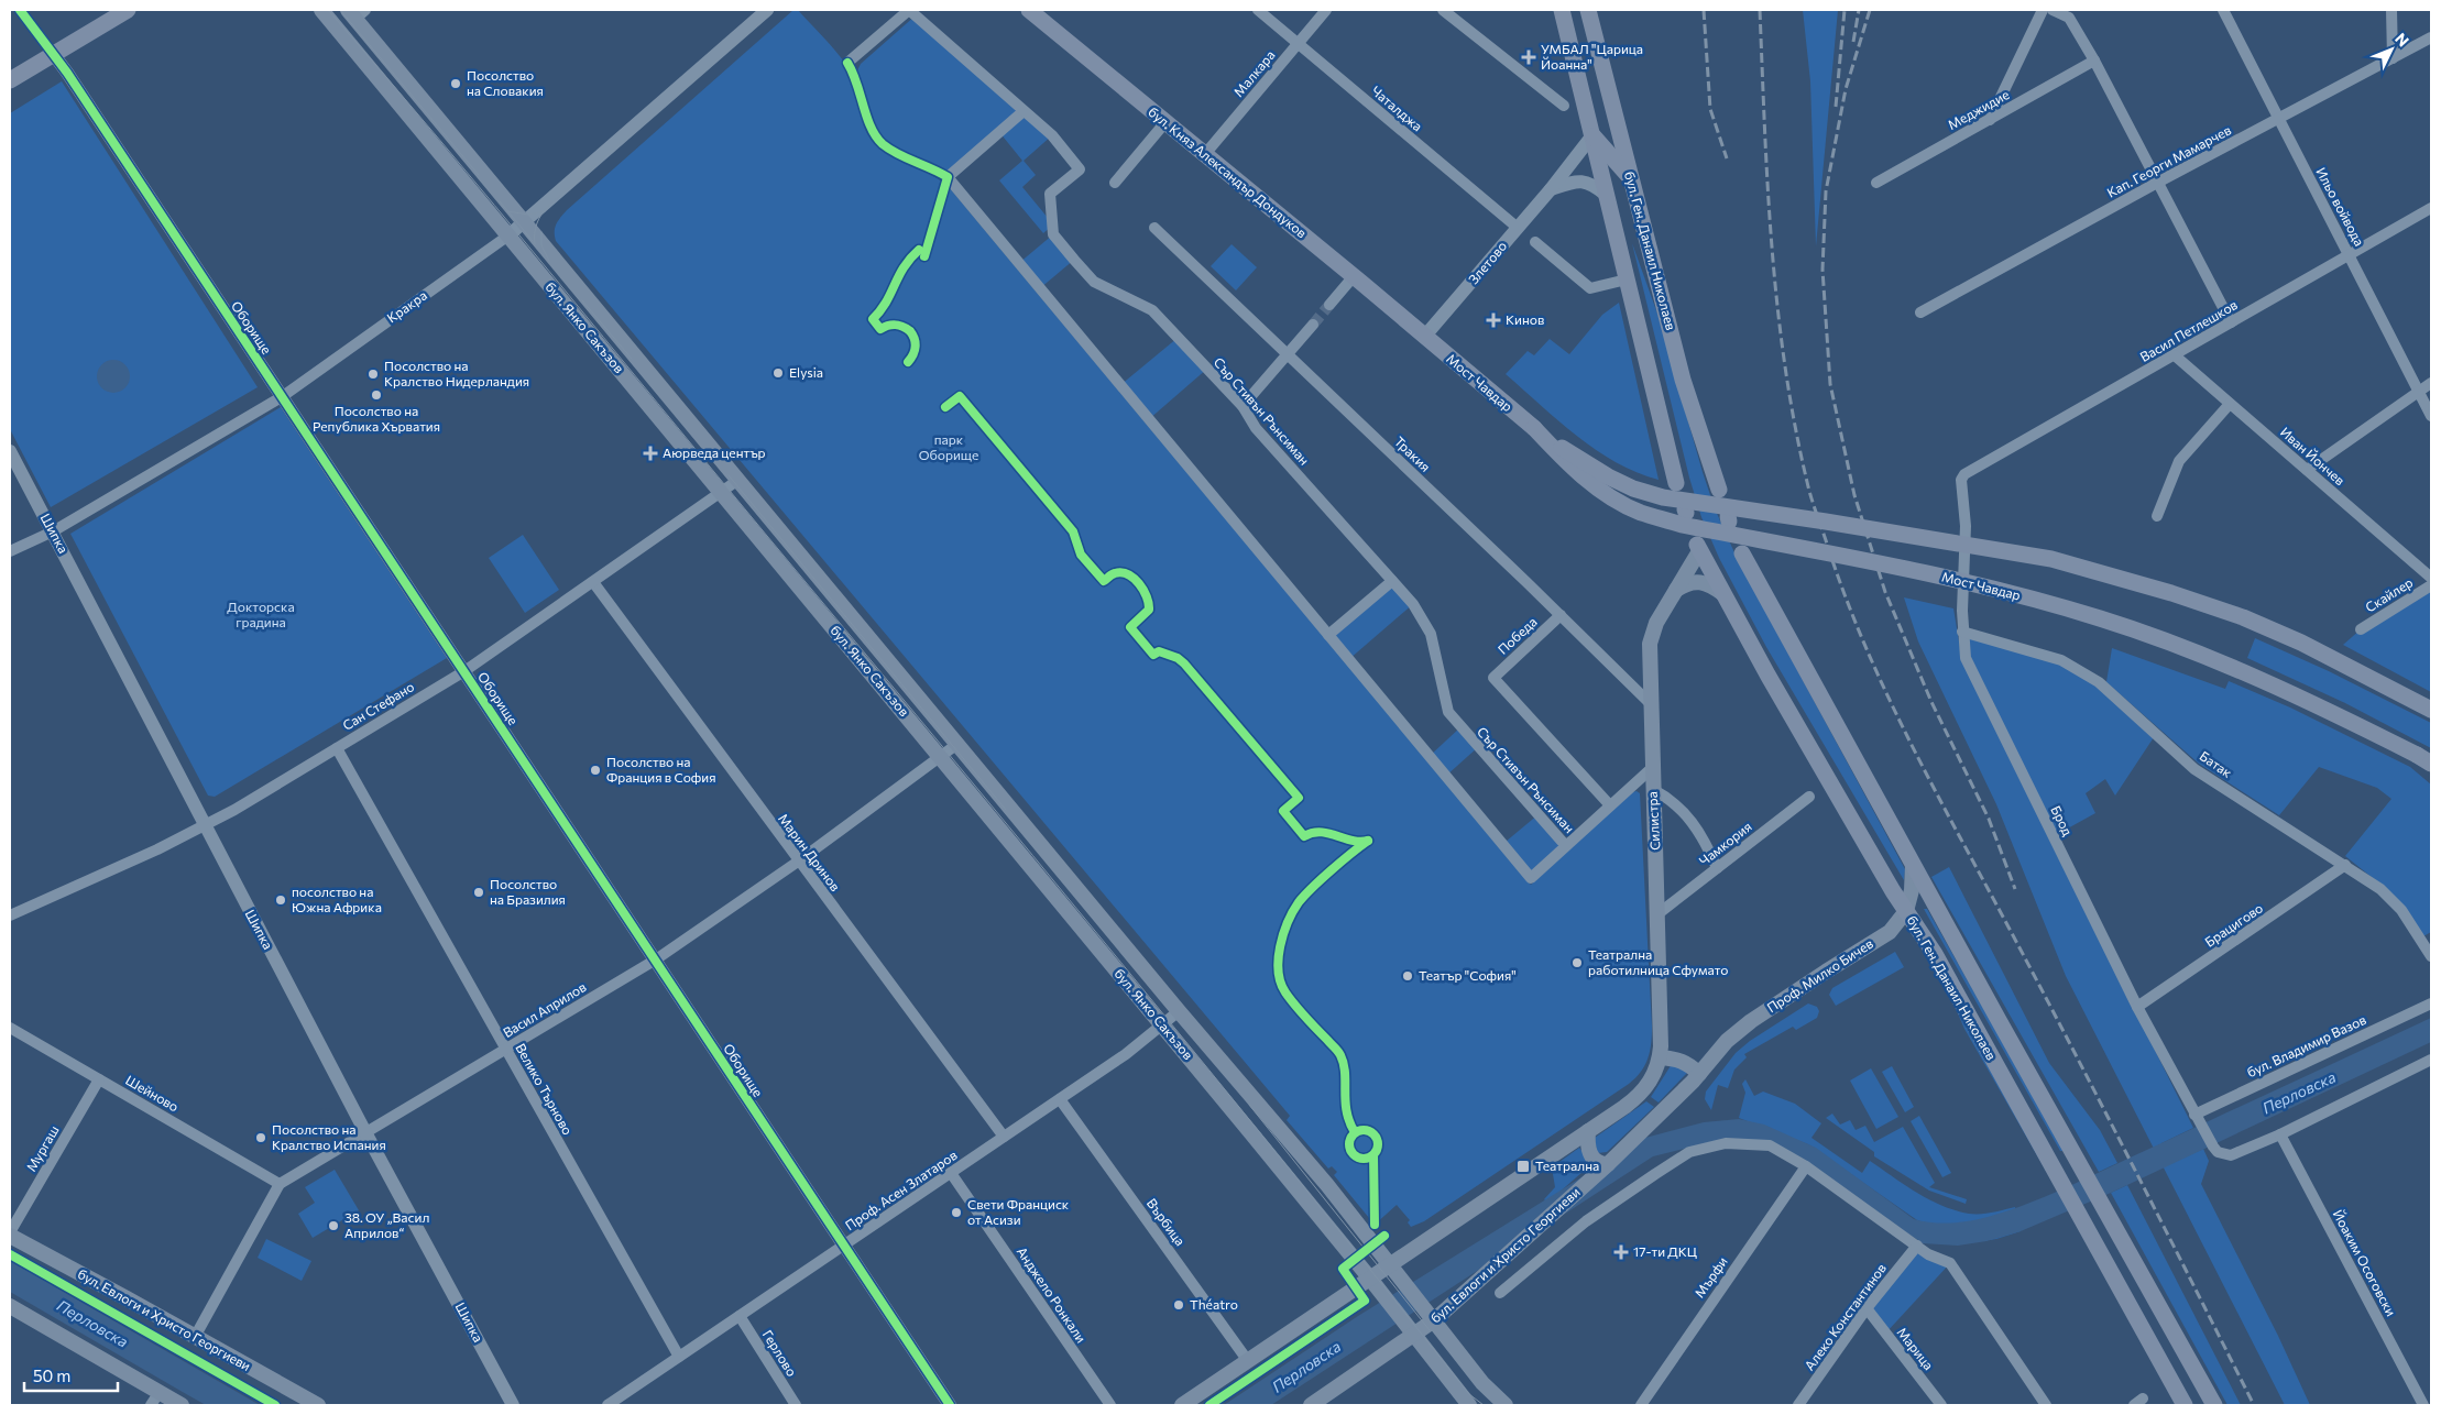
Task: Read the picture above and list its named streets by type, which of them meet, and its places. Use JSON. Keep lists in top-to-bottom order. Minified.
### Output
{"streets":{"main road":["бул. Княз Александър Дондуков","бул. Ген. Данаил Николаев","бул. Янко Сакъзов","Мост Чавдар","Силистра","Проф. Милко Бичев","бул. Евлоги и Христо Георгиеви"],"street":["Малкара","Чаталджа","Меджидие","Кап. Георги Мамарчев","Ильо войвода","Злетово","Кракра","Оборище","Васил Петлешков","Сър Стивън Рънсиман","Тракия","Иван Йончев","Шипка","Скайлер","Победа","Сан Стефано","Батак","Брод","Чамкория","Марин Дринов","Брацигово","Васил Априлов","бул. Владимир Вазов","Велико Търново","Шейново","Мургаш","Проф. Асен Златаров","Върбица","Йоаким Осоговски","Мърфи","Анджело Ронкали","Алеко Константинов","Марица","Герлово"]},"crossings":[["Малкара","Чаталджа"],["Малкара","бул. Княз Александър Дондуков"],["Чаталджа","Злетово"],["Кап. Георги Мамарчев","Ильо войвода"],["бул. Княз Александър Дондуков","Злетово"],["бул. Княз Александър Дондуков","Мост Чавдар"],["Ильо войвода","Васил Петлешков"],["бул. Ген. Данаил Николаев","Злетово"],["бул. Ген. Данаил Николаев","Силистра"],["бул. Ген. Данаил Николаев","Проф. Милко Бичев"],["Злетово","Мост Чавдар"],["Кракра","Оборище"],["Кракра","бул. Янко Сакъзов"],["Кракра","Шипка"],["Оборище","Сан Стефано"],["Оборище","Васил Априлов"],["Оборище","Проф. Асен Златаров"],["бул. Янко Сакъзов","Сан Стефано"],["бул. Янко Сакъзов","Васил Априлов"],["бул. Янко Сакъзов","Проф. Асен Златаров"],["бул. Янко Сакъзов","бул. Евлоги и Христо Георгиеви"],["Васил Петлешков","Иван Йончев"],["Васил Петлешков","Брод"],["Тракия","Победа"],["Тракия","Силистра"],["Шипка","Сан Стефано"],["Шипка","Васил Априлов"],["Сан Стефано","Марин Дринов"],["Сан Стефано","Велико Търново"],["Батак","Брод"],["Батак","Брацигово"],["Силистра","Чамкория"],["Брод","Брацигово"],["Брод","бул. Владимир Вазов"],["Брод","Йоаким Осоговски"],["Марин Дринов","Васил Априлов"],["Марин Дринов","Проф. Асен Златаров"],["Проф. Милко Бичев","бул. Евлоги и Христо Георгиеви"],["Васил Априлов","Велико Търново"],["Васил Априлов","Шейново"],["Васил Априлов","бул. Евлоги и Христо Георгиеви"],["Велико Търново","Проф. Асен Златаров"],["Шейново","Мургаш"],["Мургаш","бул. Евлоги и Христо Георгиеви"],["Проф. Асен Златаров","Върбица"],["Проф. Асен Златаров","Анджело Ронкали"],["Проф. Асен Златаров","Герлово"],["бул. Евлоги и Христо Георгиеви","Мърфи"],["бул. Евлоги и Христо Георгиеви","Алеко Константинов"],["Алеко Константинов","Марица"]],"water":["Перловска"],"parks":["парк Оборище","Докторска градина"],"places":{"health":["УМБАЛ \"Царица Йоанна\"","Кинов","Аюрведа център","17-ти ДКЦ"],"other":["Посолство на Словакия","Elysia","Посолство на Кралство Нидерландия","Посолство на Република Хърватия","Посолство на Франция в София","Посолство на Бразилия","посолство на Южна Африка","Театрална работилница Сфумато","Театър \"София\"","Посолство на Кралство Испания","Свети Франциск от Асизи","38. ОУ „Васил Априлов“","Théatro"],"transit":["Театрална"]},"scale_bar":"50 m","north":"top right"}
